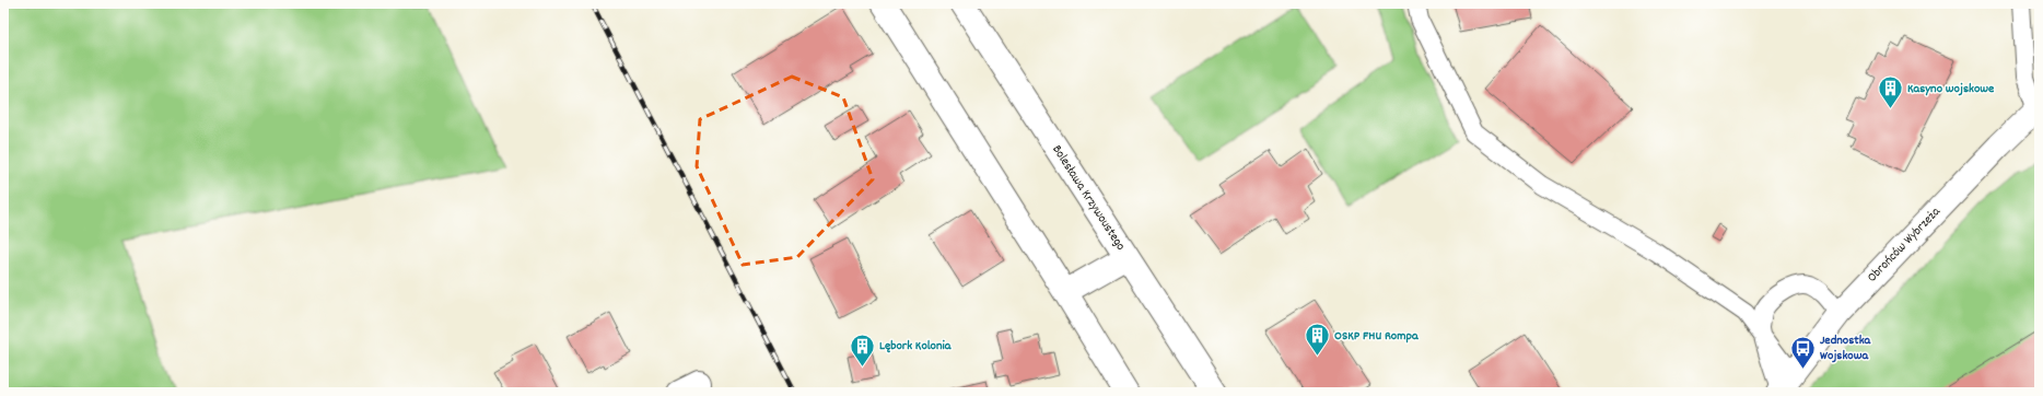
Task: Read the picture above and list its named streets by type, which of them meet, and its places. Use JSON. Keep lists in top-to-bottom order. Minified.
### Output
{"streets":{"street":["Bolesława Krzywoustego","Obrońców Wybrzeża"]},"places":{"building":["Kasyno wojskowe","OSKP FHU Rompa","Lębork Kolonia"],"bus stop":["Jednostka Wojskowa"]}}
